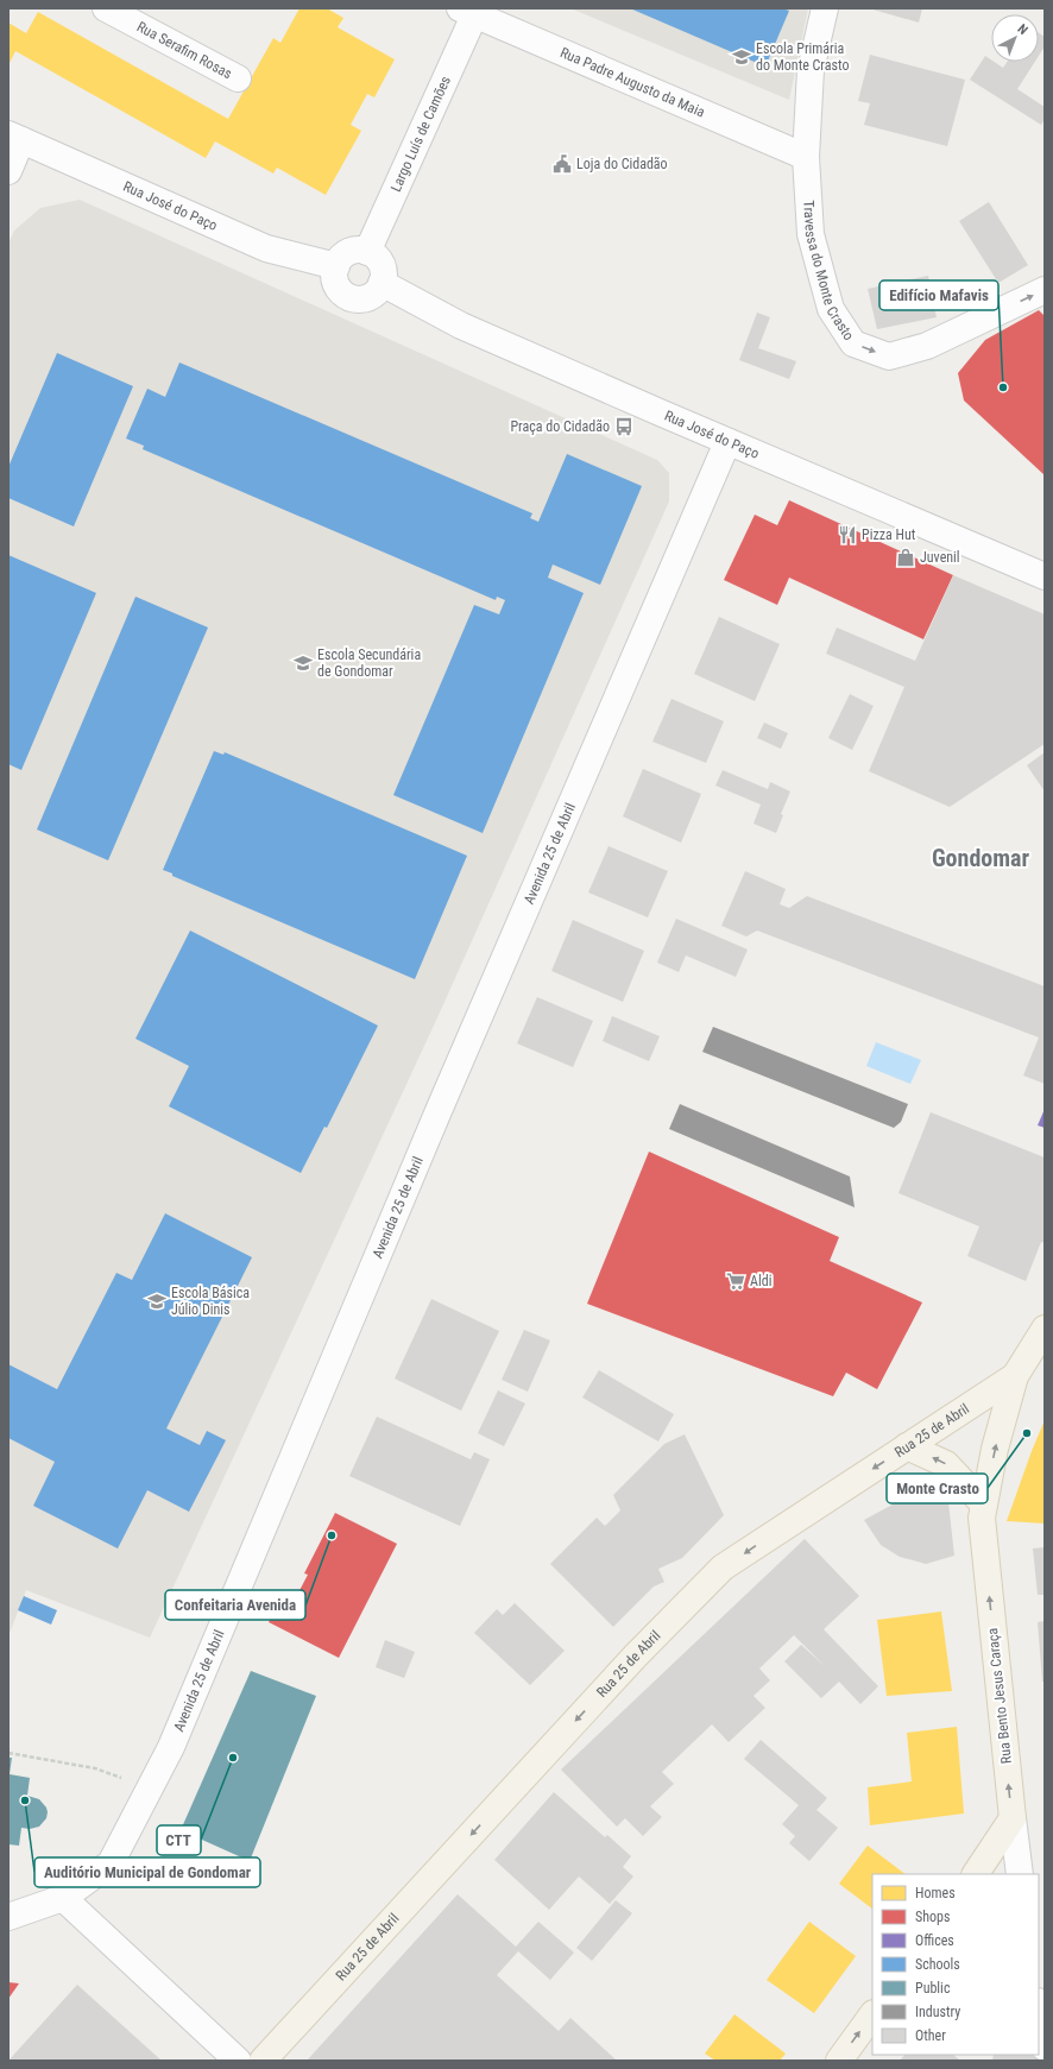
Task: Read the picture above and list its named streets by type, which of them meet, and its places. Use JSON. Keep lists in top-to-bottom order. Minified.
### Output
{"streets":{"main road":["Rua 25 de Abril","Rua Bento Jesus Caraça"],"street":["Rua Serafim Rosas","Rua Padre Augusto da Maia","Largo Luís de Camões","Rua José do Paço","Travessa do Monte Crasto","Avenida 25 de Abril"]},"crossings":[["Rua Padre Augusto da Maia","Largo Luís de Camões"],["Rua Padre Augusto da Maia","Travessa do Monte Crasto"],["Largo Luís de Camões","Rua José do Paço"],["Rua José do Paço","Avenida 25 de Abril"],["Rua 25 de Abril","Rua Bento Jesus Caraça"]],"one_way":["Rua 25 de Abril","Rua Bento Jesus Caraça"],"districts":["Gondomar"],"places":{"school or university":["Escola Primária do Monte Crasto","Escola Secundária de Gondomar","Escola Básica Júlio Dinis"],"public building":["Loja do Cidadão"],"other":["Edifício Mafavis","Monte Crasto","Confeitaria Avenida","CTT","Auditório Municipal de Gondomar"],"bus stop":["Praça do Cidadão"],"restaurant":["Pizza Hut"],"shop":["Juvenil"],"supermarket":["Aldi"]},"legend":["Homes","Shops","Offices","Schools","Public","Industry","Other"],"north":"top right"}
